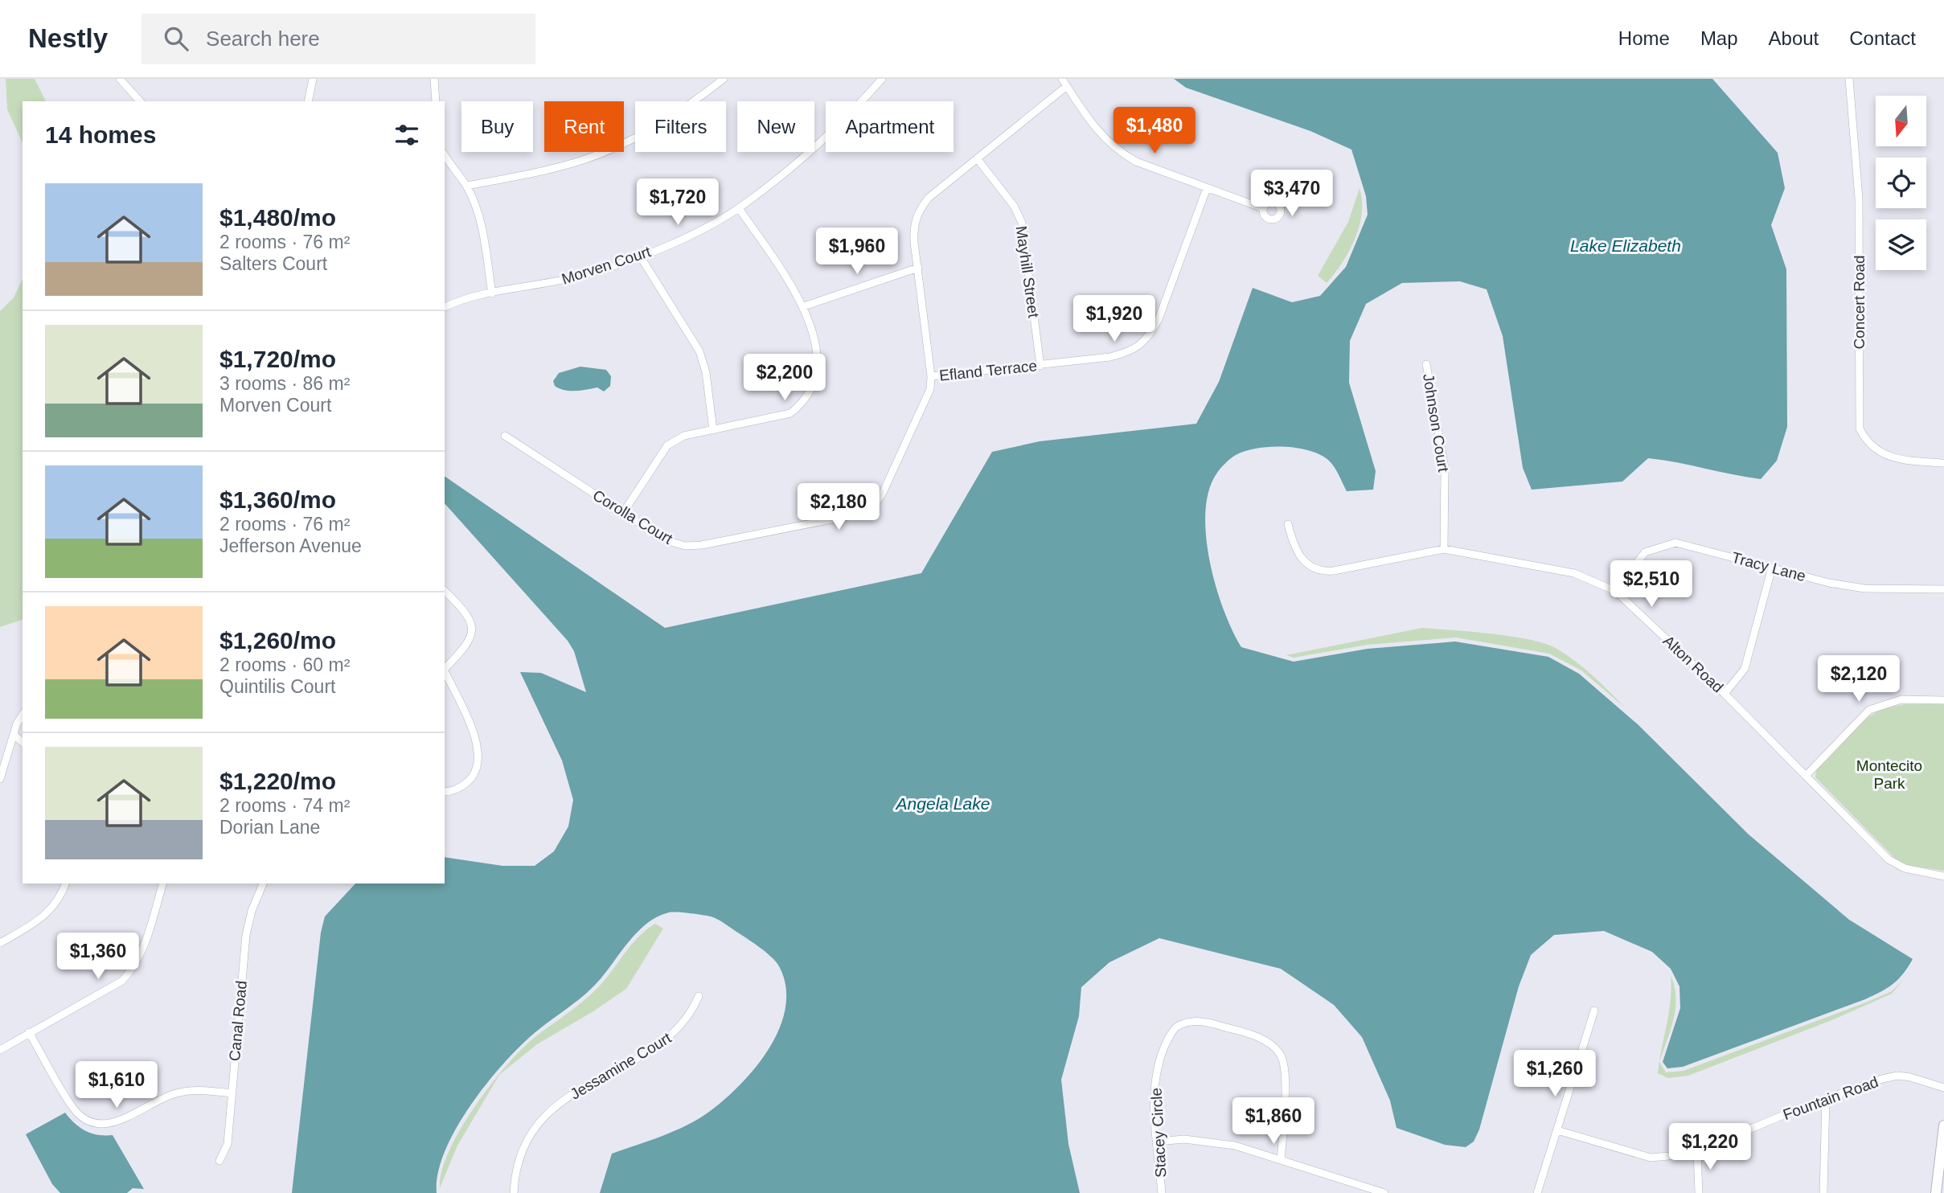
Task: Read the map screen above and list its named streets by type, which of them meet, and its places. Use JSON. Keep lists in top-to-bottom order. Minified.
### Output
{"streets":{"street":["Morven Court","Mayhill Street","Concert Road","Efland Terrace","Johnson Court","Corolla Court","Tracy Lane","Alton Road","Canal Road","Jessamine Court","Fountain Road","Stacey Circle"]},"crossings":[["Mayhill Street","Efland Terrace"],["Mayhill Street","Corolla Court"],["Efland Terrace","Corolla Court"],["Johnson Court","Alton Road"],["Tracy Lane","Alton Road"]],"water":["Lake Elizabeth","Angela Lake"],"parks":["Montecito Park"],"north":"bottom","page":{"header":"Nestly","search":"Search here","nav":["Home","Map","About","Contact"],"chip":["Buy","Rent","Filters","New","Apartment"],"heading":"14 homes","price":["$1,480","$3,470","$1,720","$1,960","$1,920","$2,200","$2,180","$2,510","$2,120","$1,360","$1,260","$1,610","$1,860","$1,220"],"list":[{"name":"$1,480/mo","note":"2 rooms · 76 m² · Salters Court"},{"name":"$1,720/mo","note":"3 rooms · 86 m² · Morven Court"},{"name":"$1,360/mo","note":"2 rooms · 76 m² · Jefferson Avenue"},{"name":"$1,260/mo","note":"2 rooms · 60 m² · Quintilis Court"},{"name":"$1,220/mo","note":"2 rooms · 74 m² · Dorian Lane"}]}}
